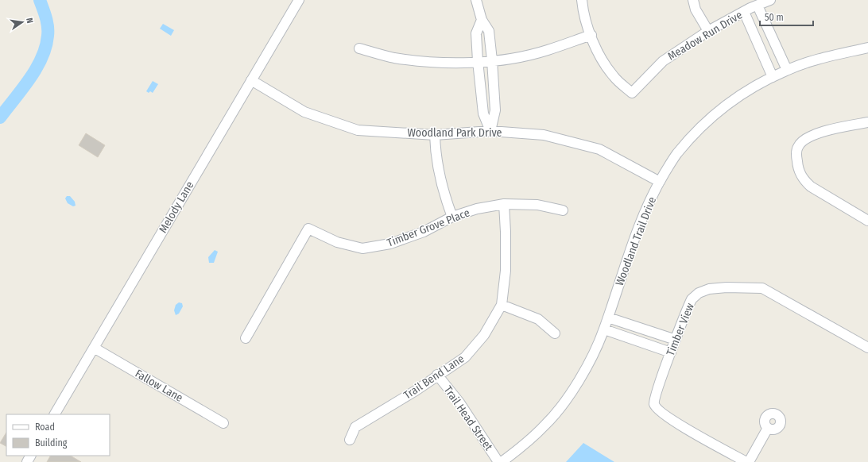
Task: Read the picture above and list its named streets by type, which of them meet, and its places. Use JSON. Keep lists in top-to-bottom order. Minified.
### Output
{"streets":{"street":["Meadow Run Drive","Woodland Park Drive","Melody Lane","Timber Grove Place","Woodland Trail Drive","Timber View","Trail Bend Lane","Fallow Lane","Trail Head Street"]},"crossings":[["Woodland Park Drive","Melody Lane"],["Woodland Park Drive","Woodland Trail Drive"],["Melody Lane","Fallow Lane"],["Timber Grove Place","Trail Bend Lane"],["Trail Bend Lane","Trail Head Street"]],"legend":["Road","Building"],"scale_bar":"50 m","north":"right"}
